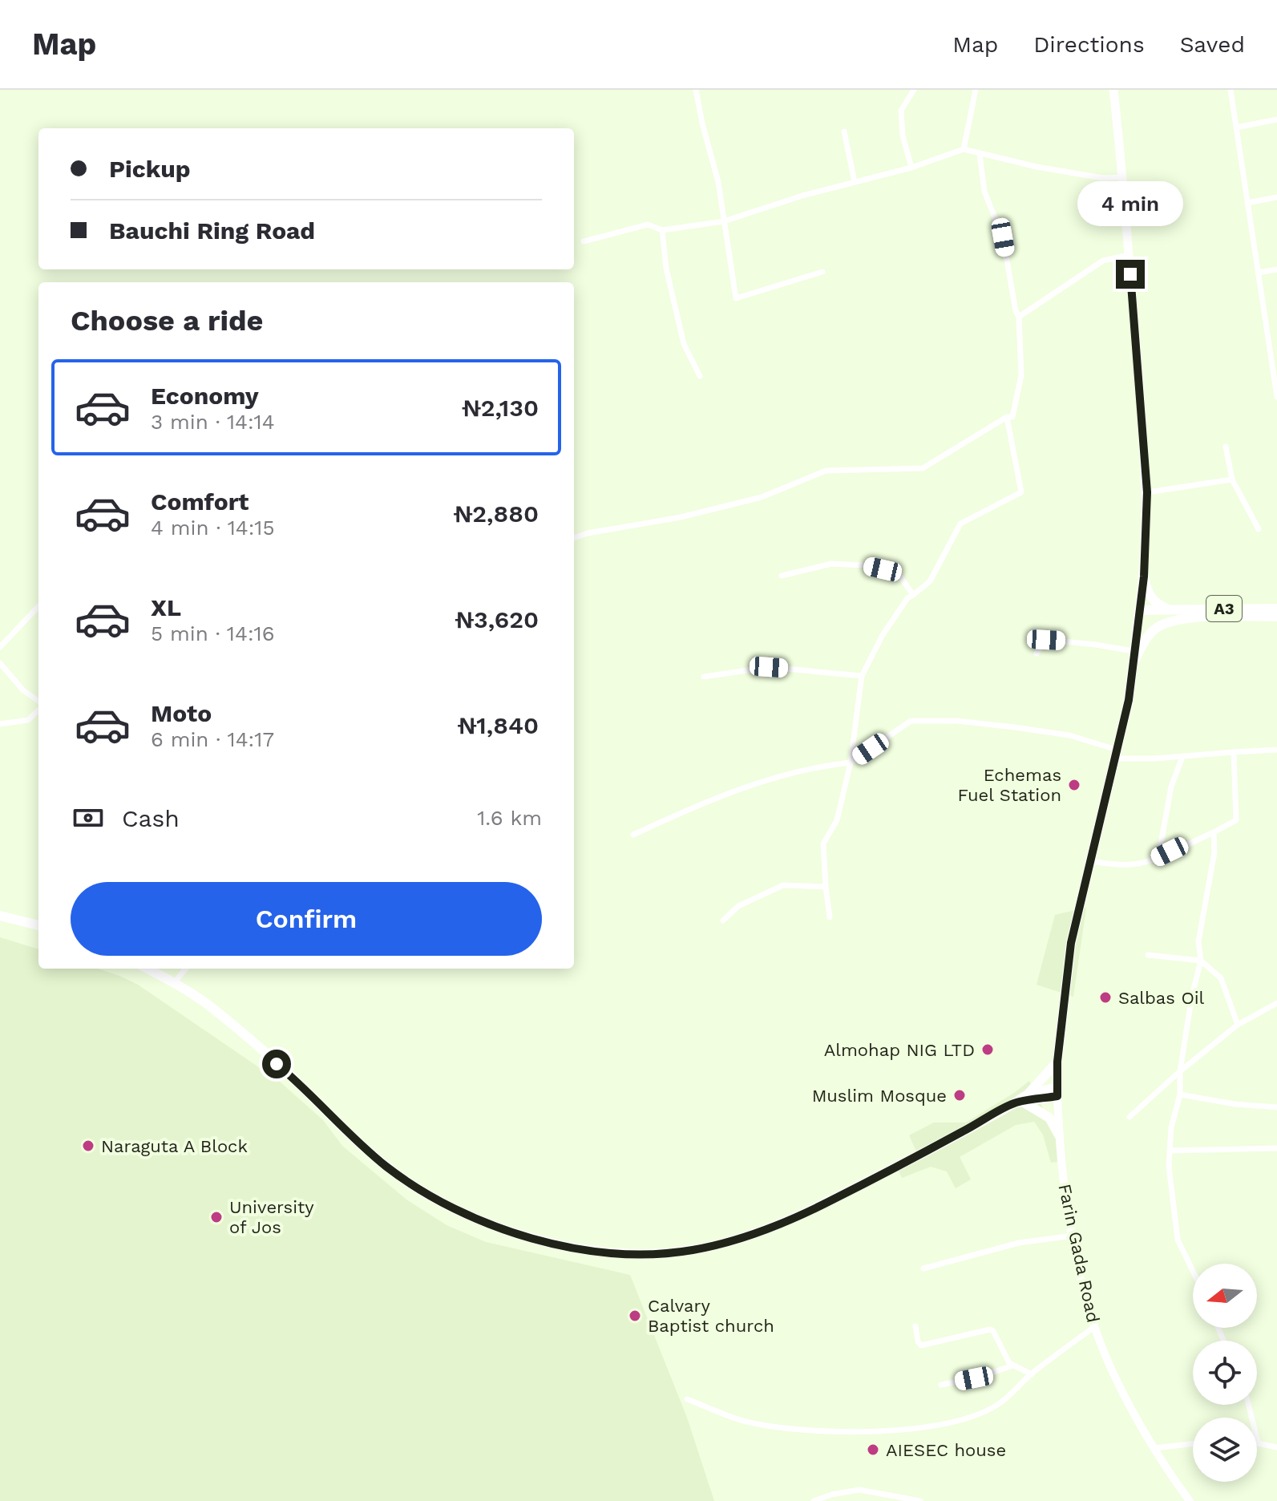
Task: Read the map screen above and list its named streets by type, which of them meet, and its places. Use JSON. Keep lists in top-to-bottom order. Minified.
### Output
{"streets":{"highway":["A3"],"main road":["Farin Gada Road"]},"crossings":[["A3","Farin Gada Road"]],"places":["Echemas Fuel Station","Salbas Oil","Almohap NIG LTD","Muslim Mosque","Naraguta A Block","University of Jos","Calvary Baptist church","AIESEC house"],"north":"left","page":{"header":"Map","nav":["Map","Directions","Saved"],"banner":["Pickup","Bauchi Ring Road"],"bubble":"4 min","heading":"Choose a ride","list":[{"name":"Economy","note":"3 min · 14:14","value":"₦2,130"},{"name":"Comfort","note":"4 min · 14:15","value":"₦2,880"},{"name":"XL","note":"5 min · 14:16","value":"₦3,620"},{"name":"Moto","note":"6 min · 14:17","value":"₦1,840"}],"pay":["Cash","1.6 km"],"buttons":"Confirm"}}
